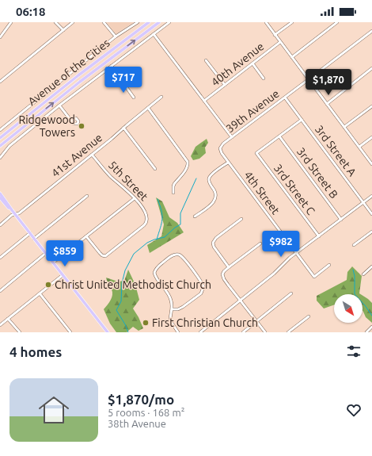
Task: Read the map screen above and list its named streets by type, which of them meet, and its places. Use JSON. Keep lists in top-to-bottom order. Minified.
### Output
{"streets":{"main road":["Avenue of the Cities"],"street":["40th Avenue","39th Avenue","3rd Street A","41st Avenue","3rd Street B","5th Street","3rd Street C","4th Street"]},"crossings":[["39th Avenue","3rd Street A"],["39th Avenue","4th Street"],["41st Avenue","5th Street"],["3rd Street B","3rd Street C"]],"places":["Ridgewood Towers","Christ United Methodist Church","First Christian Church"],"north":"bottom right","page":{"status":"06:18","price":["$717","$1,870","$982","$859"],"heading":"4 homes","list":[{"name":"$1,870/mo","note":"5 rooms · 168 m² · 38th Avenue"}]}}
